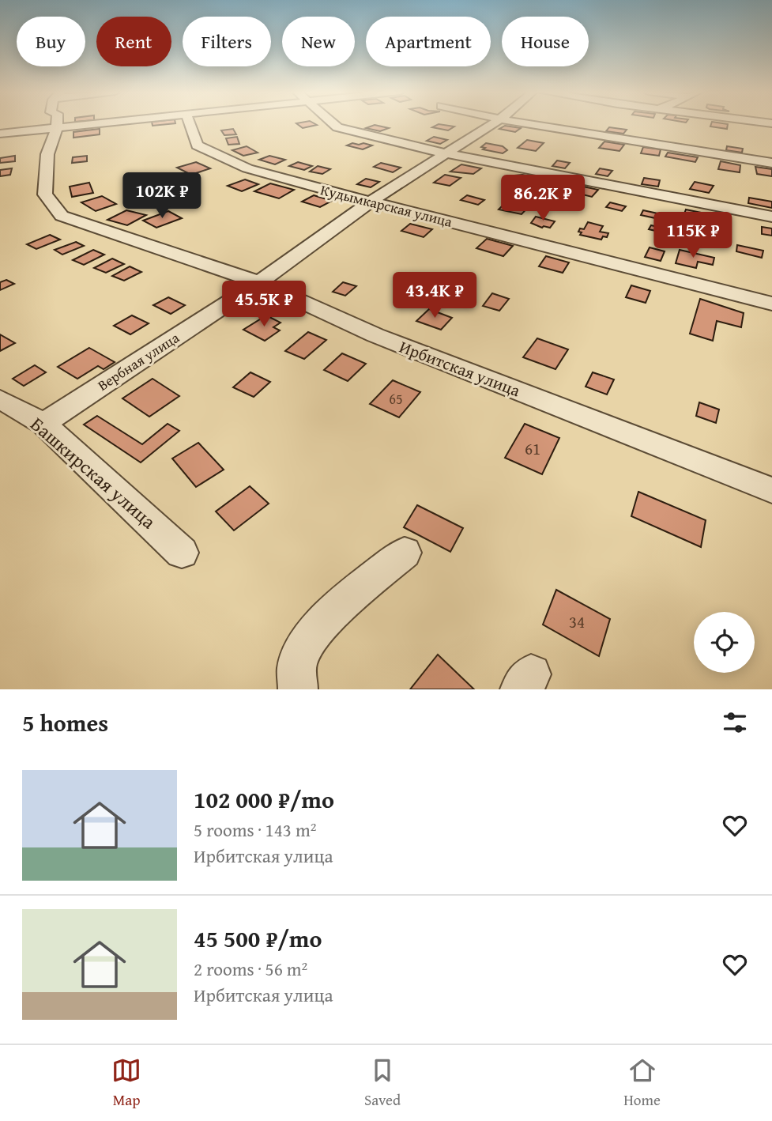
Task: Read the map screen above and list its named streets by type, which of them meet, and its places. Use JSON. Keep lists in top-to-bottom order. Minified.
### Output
{"streets":{"street":["Кудымкарская улица","Вербная улица","Ирбитская улица","Башкирская улица"]},"crossings":[["Кудымкарская улица","Вербная улица"],["Вербная улица","Ирбитская улица"],["Вербная улица","Башкирская улица"]],"house_numbers":["65","61","34"],"page":{"chip":["Buy","Rent","Filters","New","Apartment","House"],"price":["102K ₽","86.2K ₽","115K ₽","43.4K ₽","45.5K ₽"],"heading":"5 homes","list":[{"name":"102 000 ₽/mo","note":"5 rooms · 143 m² · Ирбитская улица"},{"name":"45 500 ₽/mo","note":"2 rooms · 56 m² · Ирбитская улица"}],"tabs":["Map","Saved","Home"]}}
